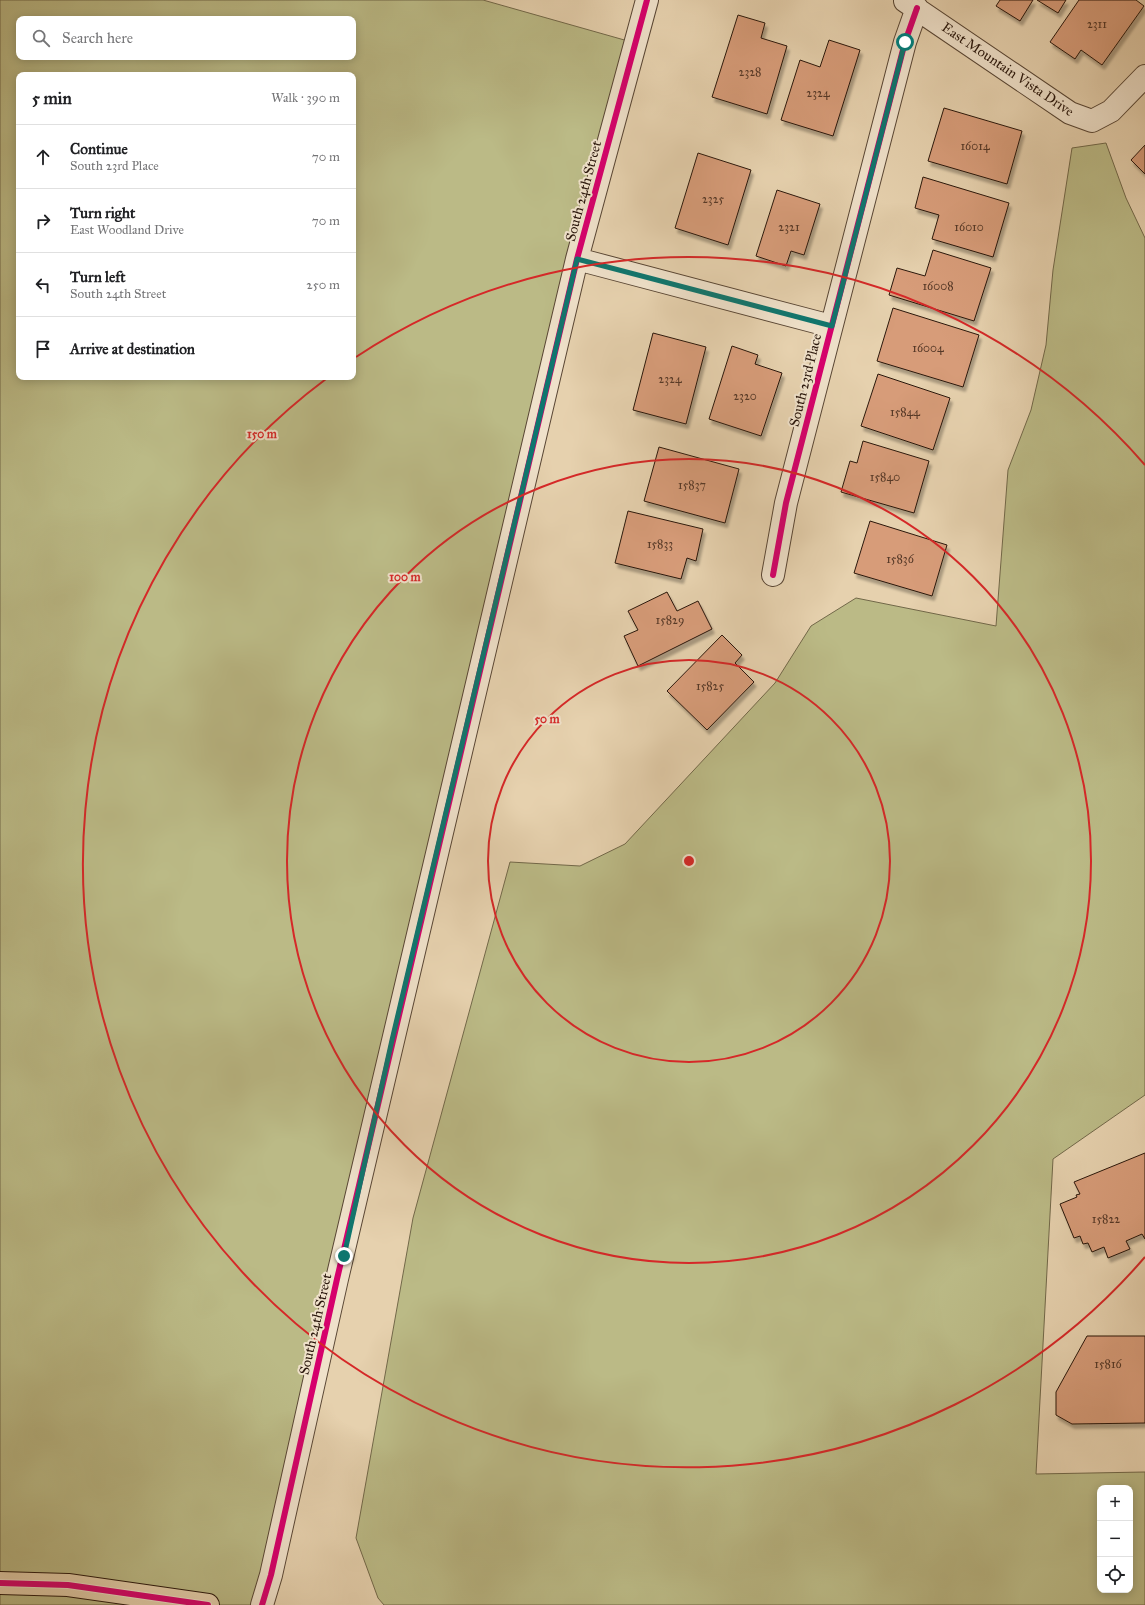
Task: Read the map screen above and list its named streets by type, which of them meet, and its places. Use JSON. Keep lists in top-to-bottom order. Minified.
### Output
{"streets":{"street":["East Mountain Vista Drive","South 24th Street","South 23rd Place"]},"crossings":[["East Mountain Vista Drive","South 23rd Place"]],"house_numbers":["2311","2328","2324","16014","2325","2321","16010","16008","16004","2324","2320","15844","15840","15837","15833","15836","15829","15825","15822","15816"],"page":{"search":"Search here","heading":["5 min","Walk · 390 m"],"list":[["Continue","South 23rd Place","70 m"],["Turn right","East Woodland Drive","70 m"],["Turn left","South 24th Street","250 m"],"Arrive at destination"],"map_buttons":["+","−"]},"rings":["150 m","100 m","50 m"]}
